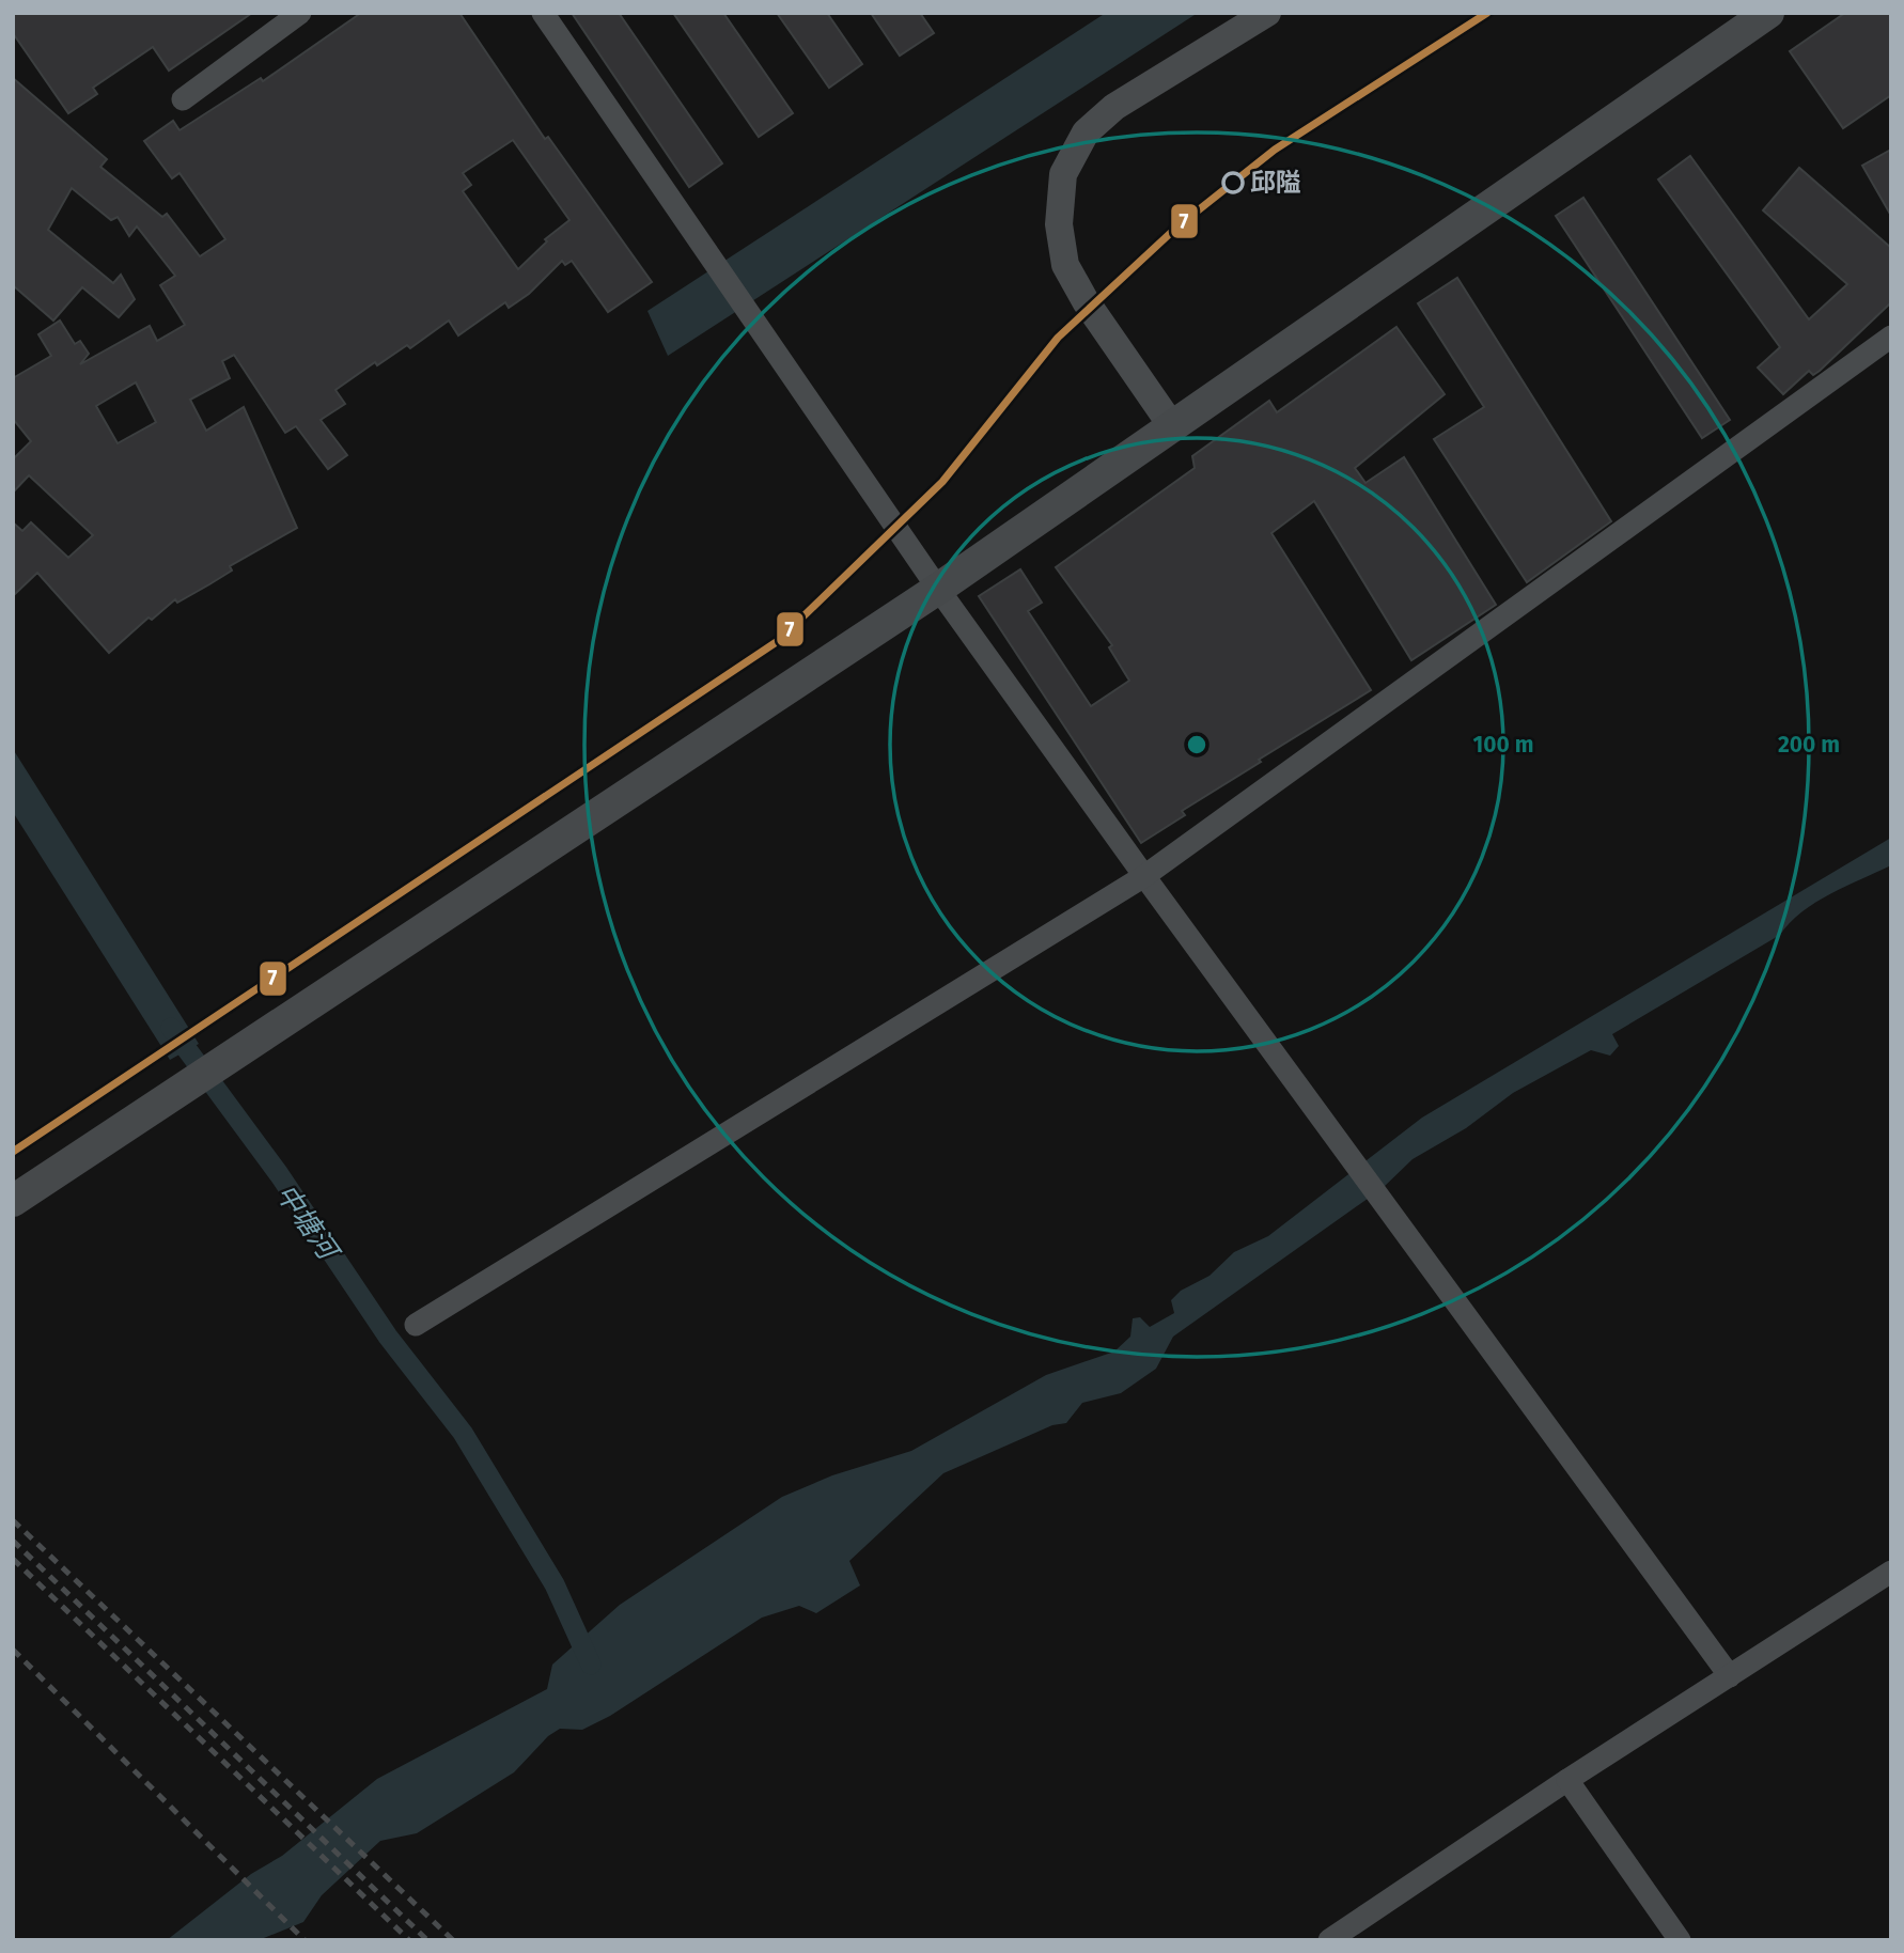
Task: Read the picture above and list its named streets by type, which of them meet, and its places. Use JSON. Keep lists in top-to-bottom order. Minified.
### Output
{"water":["中塘河"],"places":["邱隘"],"lines":["transit line 7"],"rings":["100 m","200 m"]}
